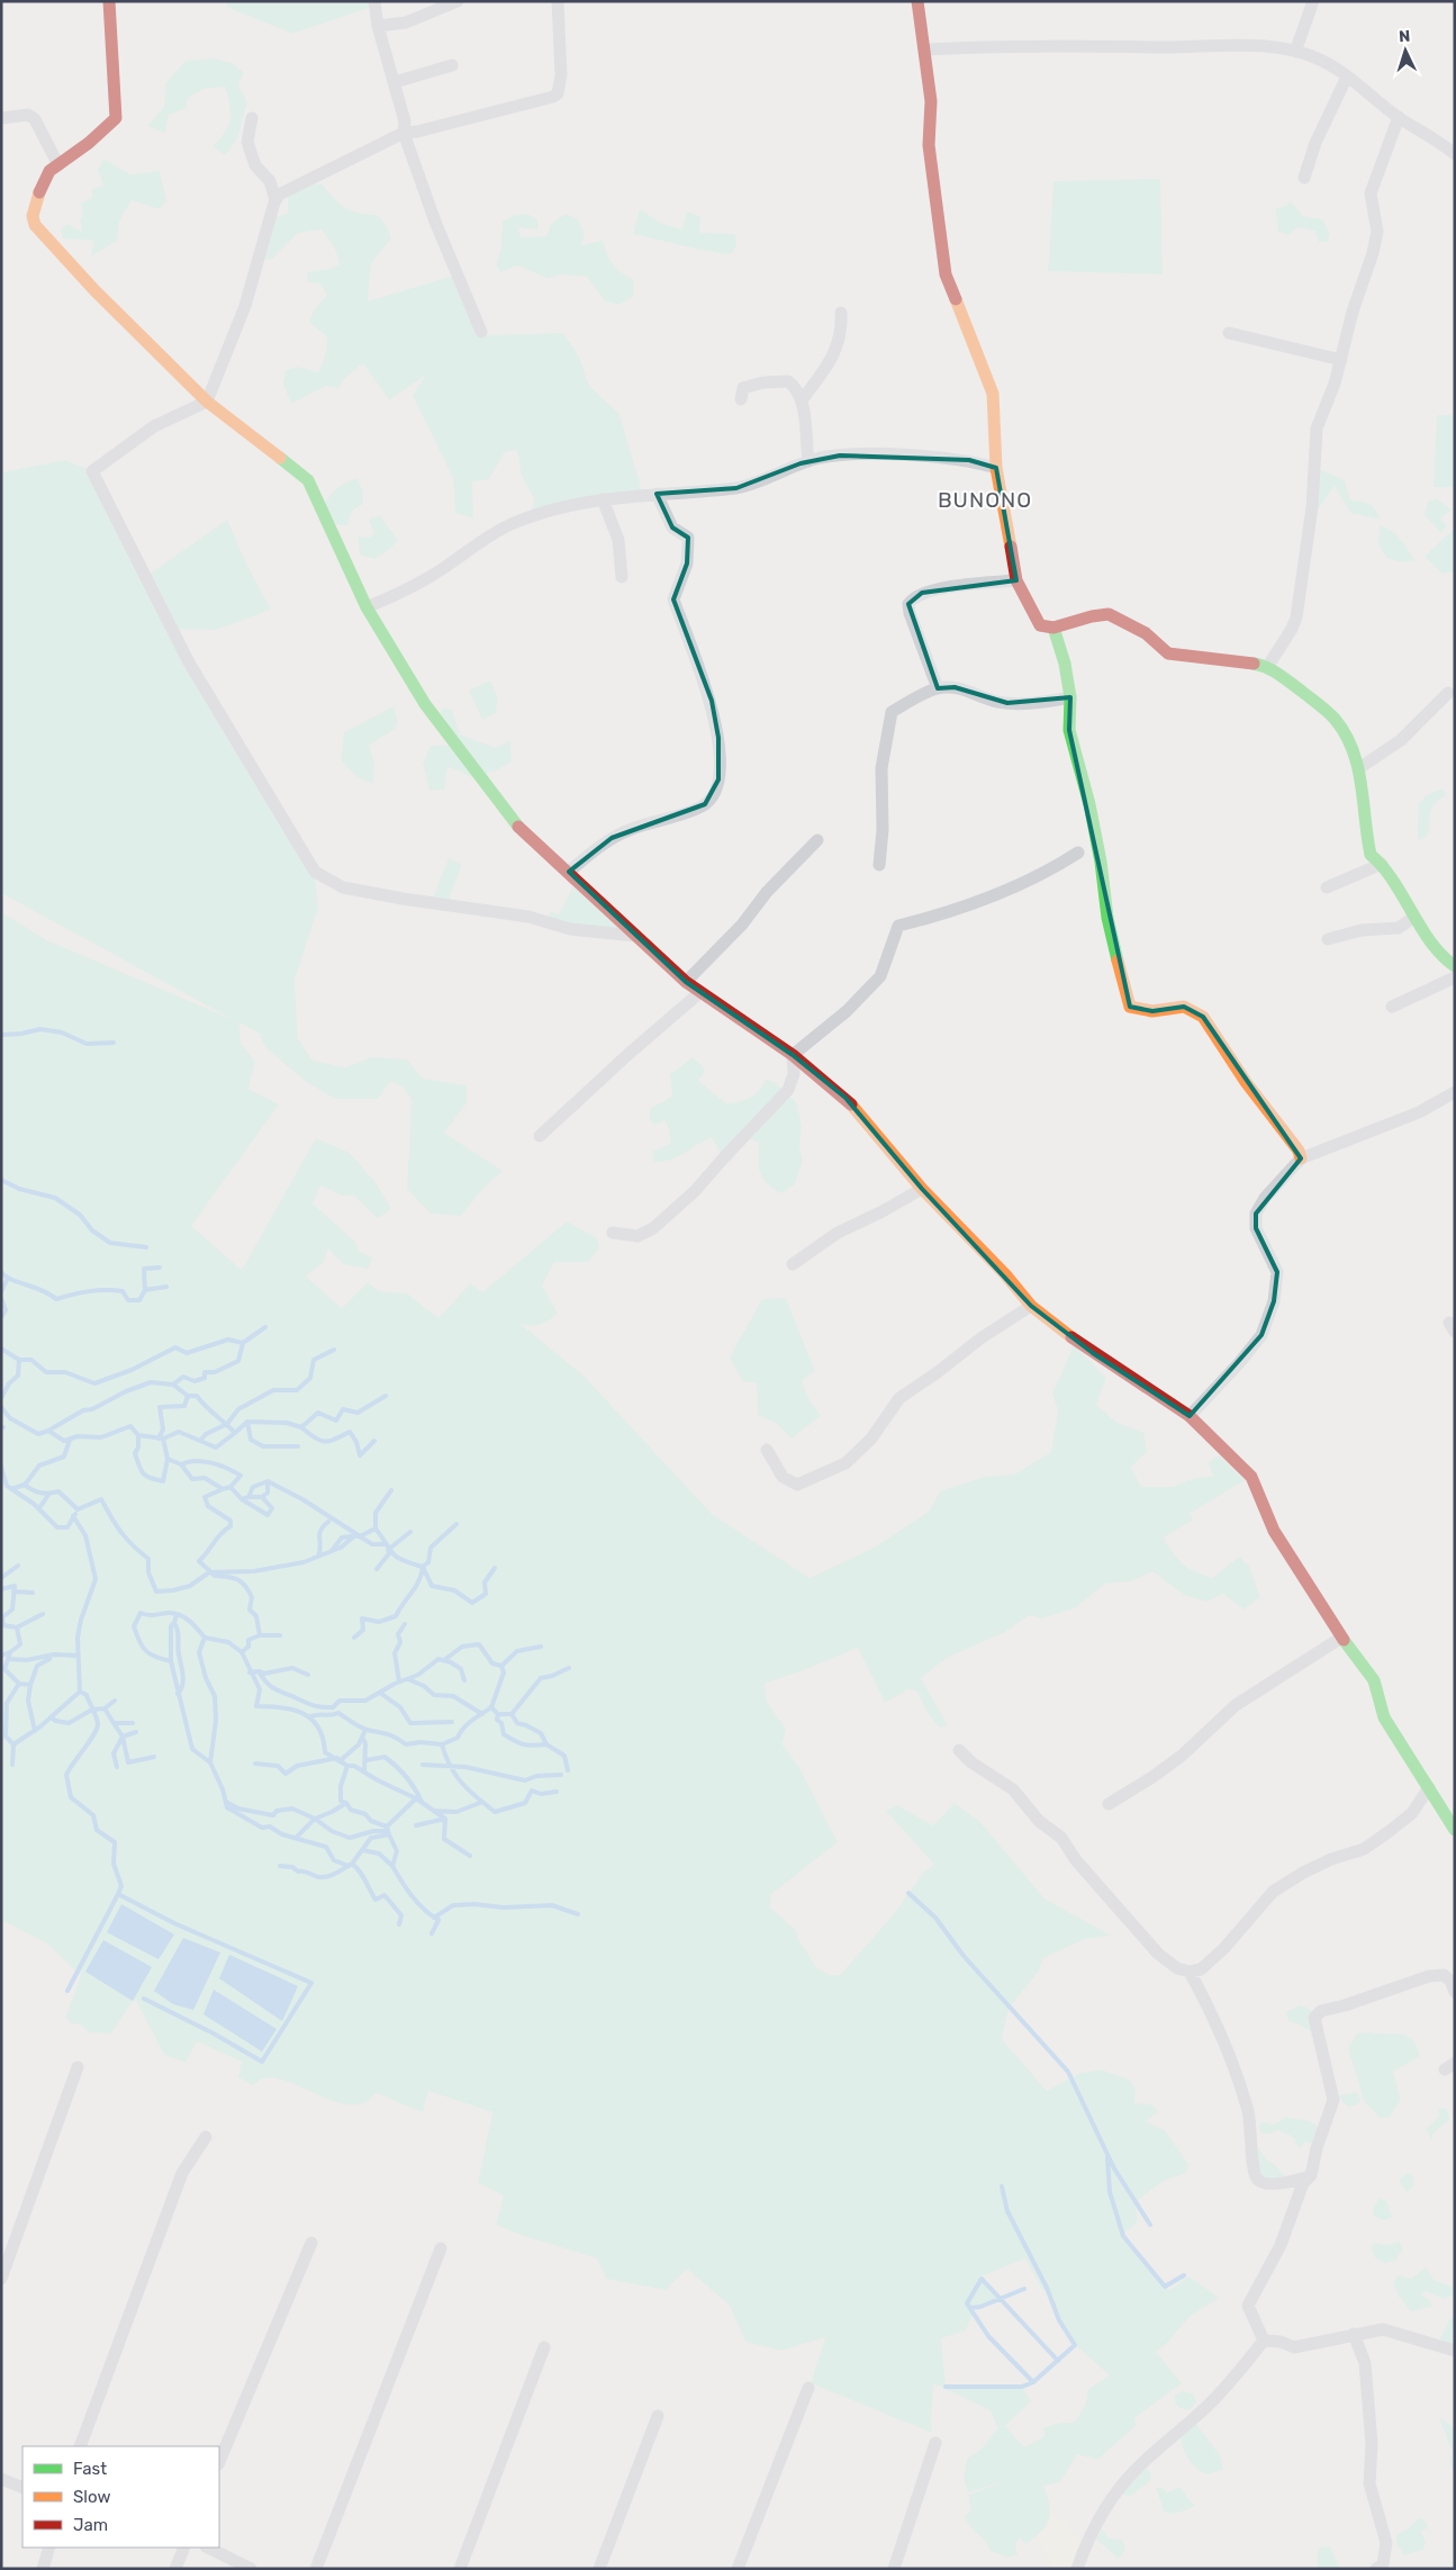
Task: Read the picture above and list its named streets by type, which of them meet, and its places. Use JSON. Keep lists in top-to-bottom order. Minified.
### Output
{"districts":["BUNONO"],"legend":["Fast","Slow","Jam"],"north":"top"}
